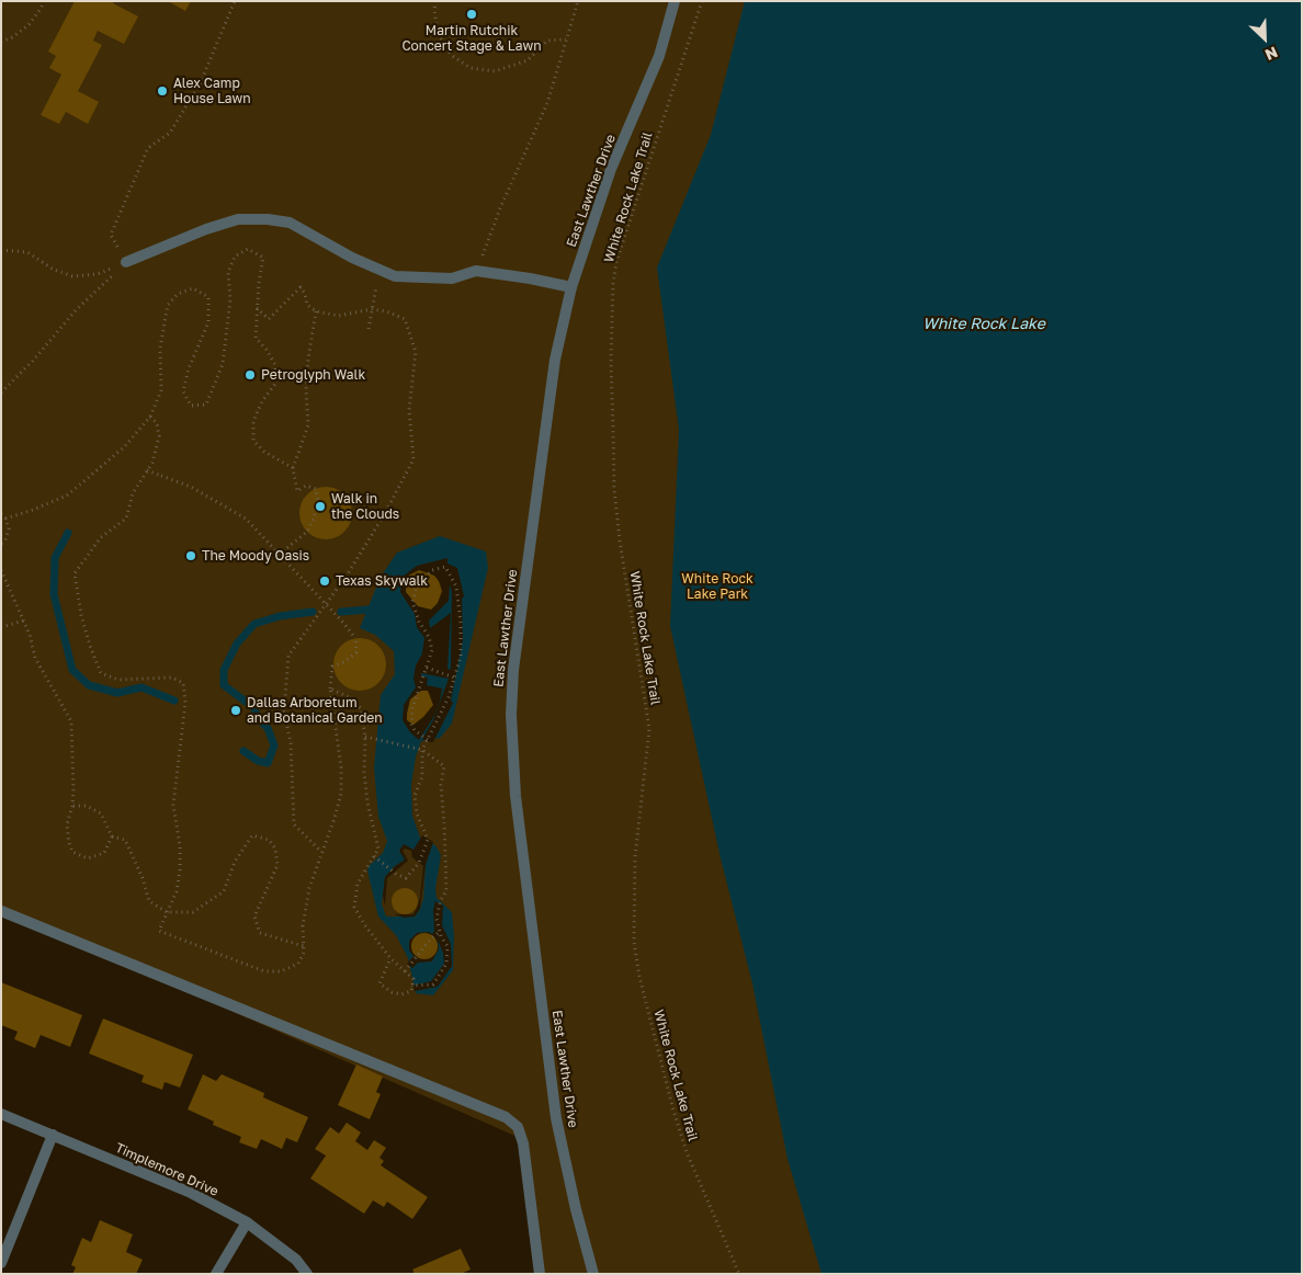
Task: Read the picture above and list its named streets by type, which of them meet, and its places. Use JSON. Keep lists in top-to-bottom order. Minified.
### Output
{"streets":{"street":["East Lawther Drive","Timplemore Drive"],"path":["White Rock Lake Trail"]},"water":["White Rock Lake"],"parks":["White Rock Lake Park"],"places":["Martin Rutchik Concert Stage & Lawn","Alex Camp House Lawn","Petroglyph Walk","Walk in the Clouds","The Moody Oasis","Texas Skywalk","Dallas Arboretum and Botanical Garden"],"north":"bottom right"}
